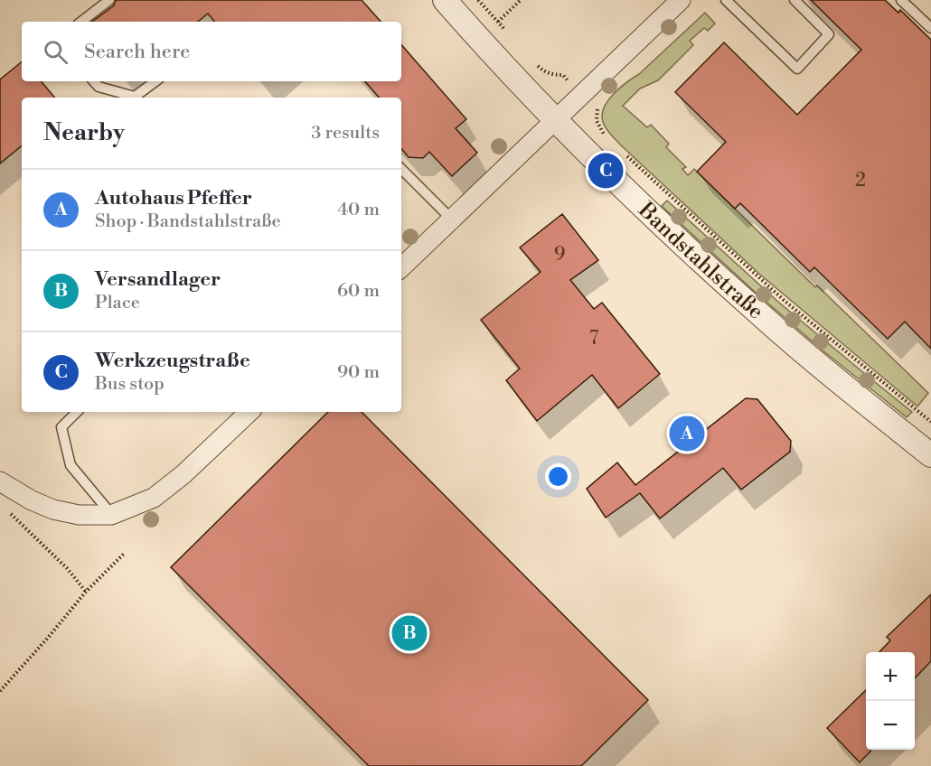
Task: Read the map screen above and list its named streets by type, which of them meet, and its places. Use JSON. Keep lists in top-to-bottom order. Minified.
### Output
{"streets":{"street":["Bandstahlstraße"]},"house_numbers":["2","9","7"],"page":{"search":"Search here","heading":["Nearby","3 results"],"pins":["C","A","B"],"list":[{"mark":"A","name":"Autohaus Pfeffer","note":"Shop · Bandstahlstraße","value":"40 m"},{"mark":"B","name":"Versandlager","note":"Place","value":"60 m"},{"mark":"C","name":"Werkzeugstraße","note":"Bus stop","value":"90 m"}],"map_buttons":["+","−"]}}
